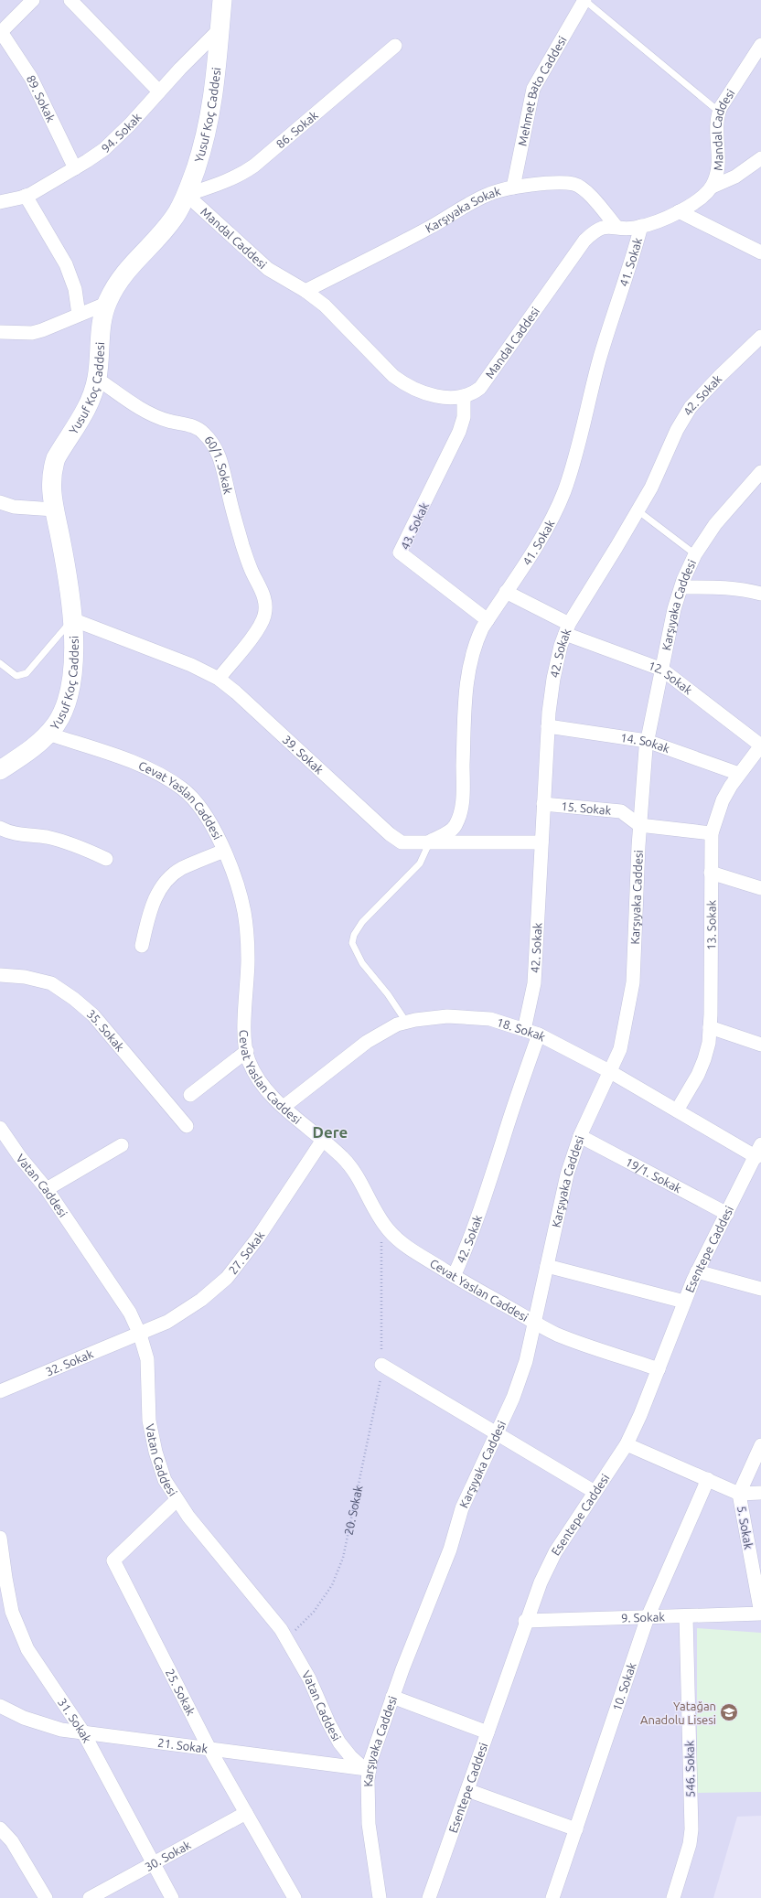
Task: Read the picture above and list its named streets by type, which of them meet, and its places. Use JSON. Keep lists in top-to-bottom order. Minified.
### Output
{"streets":{"street":["Mehmet Bato Caddesi","89. Sokak","Yusuf Koç Caddesi","86. Sokak","Mandal Caddesi","94. Sokak","Karşıyaka Sokak","41. Sokak","42. Sokak","60/1. Sokak","43. Sokak","Karşıyaka Caddesi","12. Sokak","14. Sokak","39. Sokak","Cevat Yaslan Caddesi","15. Sokak","13. Sokak","18. Sokak","35. Sokak","19/1. Sokak","Vatan Caddesi","Esentepe Caddesi","27. Sokak","32. Sokak","5. Sokak","9. Sokak","10. Sokak","25. Sokak","31. Sokak","21. Sokak","546. Sokak","30. Sokak"],"path":["20. Sokak"]},"crossings":[["Mehmet Bato Caddesi","Karşıyaka Sokak"],["89. Sokak","94. Sokak"],["Yusuf Koç Caddesi","86. Sokak"],["Yusuf Koç Caddesi","Mandal Caddesi"],["Yusuf Koç Caddesi","94. Sokak"],["Yusuf Koç Caddesi","60/1. Sokak"],["Yusuf Koç Caddesi","39. Sokak"],["Yusuf Koç Caddesi","Cevat Yaslan Caddesi"],["86. Sokak","Mandal Caddesi"],["Mandal Caddesi","Karşıyaka Sokak"],["Mandal Caddesi","41. Sokak"],["Mandal Caddesi","43. Sokak"],["41. Sokak","43. Sokak"],["41. Sokak","12. Sokak"],["41. Sokak","39. Sokak"],["42. Sokak","12. Sokak"],["42. Sokak","14. Sokak"],["42. Sokak","39. Sokak"],["42. Sokak","Cevat Yaslan Caddesi"],["42. Sokak","15. Sokak"],["42. Sokak","18. Sokak"],["60/1. Sokak","39. Sokak"],["Karşıyaka Caddesi","12. Sokak"],["Karşıyaka Caddesi","14. Sokak"],["Karşıyaka Caddesi","Cevat Yaslan Caddesi"],["Karşıyaka Caddesi","15. Sokak"],["Karşıyaka Caddesi","18. Sokak"],["Karşıyaka Caddesi","19/1. Sokak"],["Karşıyaka Caddesi","Vatan Caddesi"],["Karşıyaka Caddesi","21. Sokak"],["12. Sokak","13. Sokak"],["14. Sokak","13. Sokak"],["Cevat Yaslan Caddesi","18. Sokak"],["Cevat Yaslan Caddesi","Esentepe Caddesi"],["Cevat Yaslan Caddesi","27. Sokak"],["Cevat Yaslan Caddesi","20. Sokak"],["13. Sokak","18. Sokak"],["18. Sokak","Esentepe Caddesi"],["19/1. Sokak","Esentepe Caddesi"],["Vatan Caddesi","27. Sokak"],["Vatan Caddesi","32. Sokak"],["Vatan Caddesi","20. Sokak"],["Vatan Caddesi","25. Sokak"],["Vatan Caddesi","21. Sokak"],["Esentepe Caddesi","9. Sokak"],["27. Sokak","32. Sokak"],["5. Sokak","9. Sokak"],["9. Sokak","10. Sokak"],["9. Sokak","546. Sokak"],["25. Sokak","21. Sokak"],["25. Sokak","30. Sokak"],["31. Sokak","21. Sokak"],["31. Sokak","30. Sokak"]],"districts":["Dere"],"places":{"school or university":["Yatağan Anadolu Lisesi"]}}
